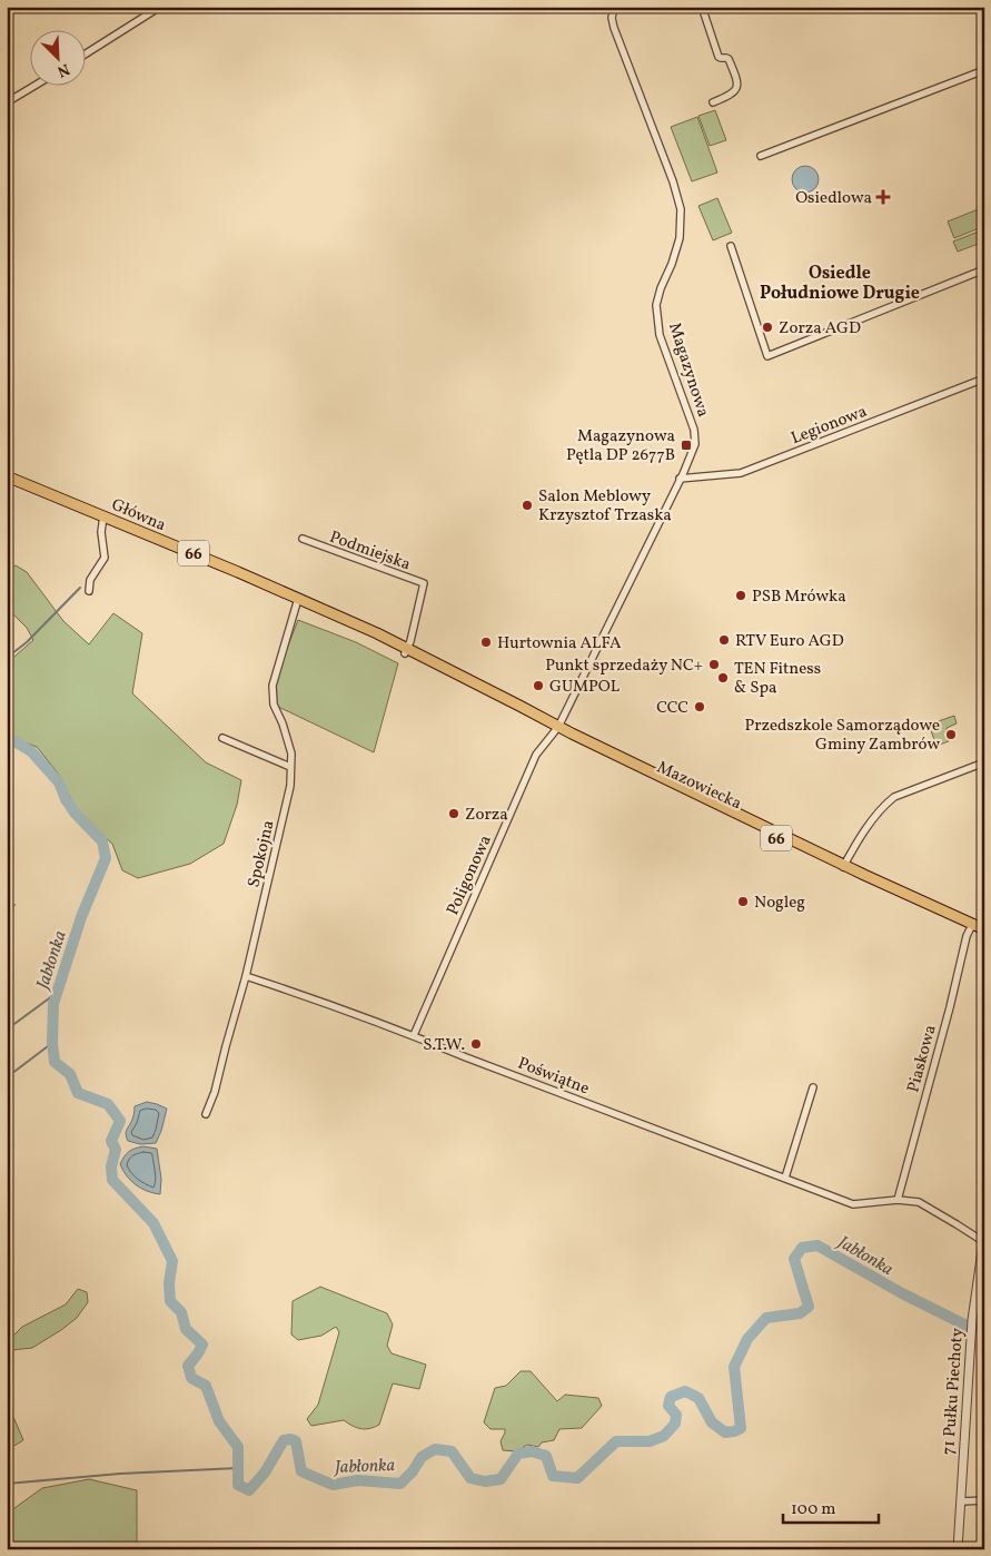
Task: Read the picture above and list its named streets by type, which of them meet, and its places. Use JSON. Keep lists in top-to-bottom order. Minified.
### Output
{"streets":{"main road":["Główna","66","Mazowiecka"],"street":["Magazynowa","Legionowa","Podmiejska","Spokojna","Poligonowa","Piaskowa","Poświątne","71 Pułku Piechoty"]},"crossings":[["Magazynowa","Legionowa"],["Magazynowa","Mazowiecka"],["Magazynowa","Poligonowa"],["Główna","Podmiejska"],["Główna","Mazowiecka"],["Główna","Spokojna"],["Podmiejska","Mazowiecka"],["Mazowiecka","Poligonowa"],["Mazowiecka","Piaskowa"],["Spokojna","Poświątne"],["Poligonowa","Poświątne"],["Piaskowa","Poświątne"],["Poświątne","71 Pułku Piechoty"]],"districts":["Osiedle Południowe Drugie"],"water":["Jabłonka"],"places":{"health":["Osiedlowa"],"other":["Zorza AGD","Salon Meblowy Krzysztof Trzaska","PSB Mrówka","RTV Euro AGD","Hurtownia ALFA","Punkt sprzedaży NC+","TEN Fitness & Spa","GUMPOL","CCC","Przedszkole Samorządowe Gminy Zambrów","Zorza","Nogleg","S.T.W."],"transit":["Magazynowa Pętla DP 2677B"]},"scale_bar":"100 m","north":"bottom right"}
